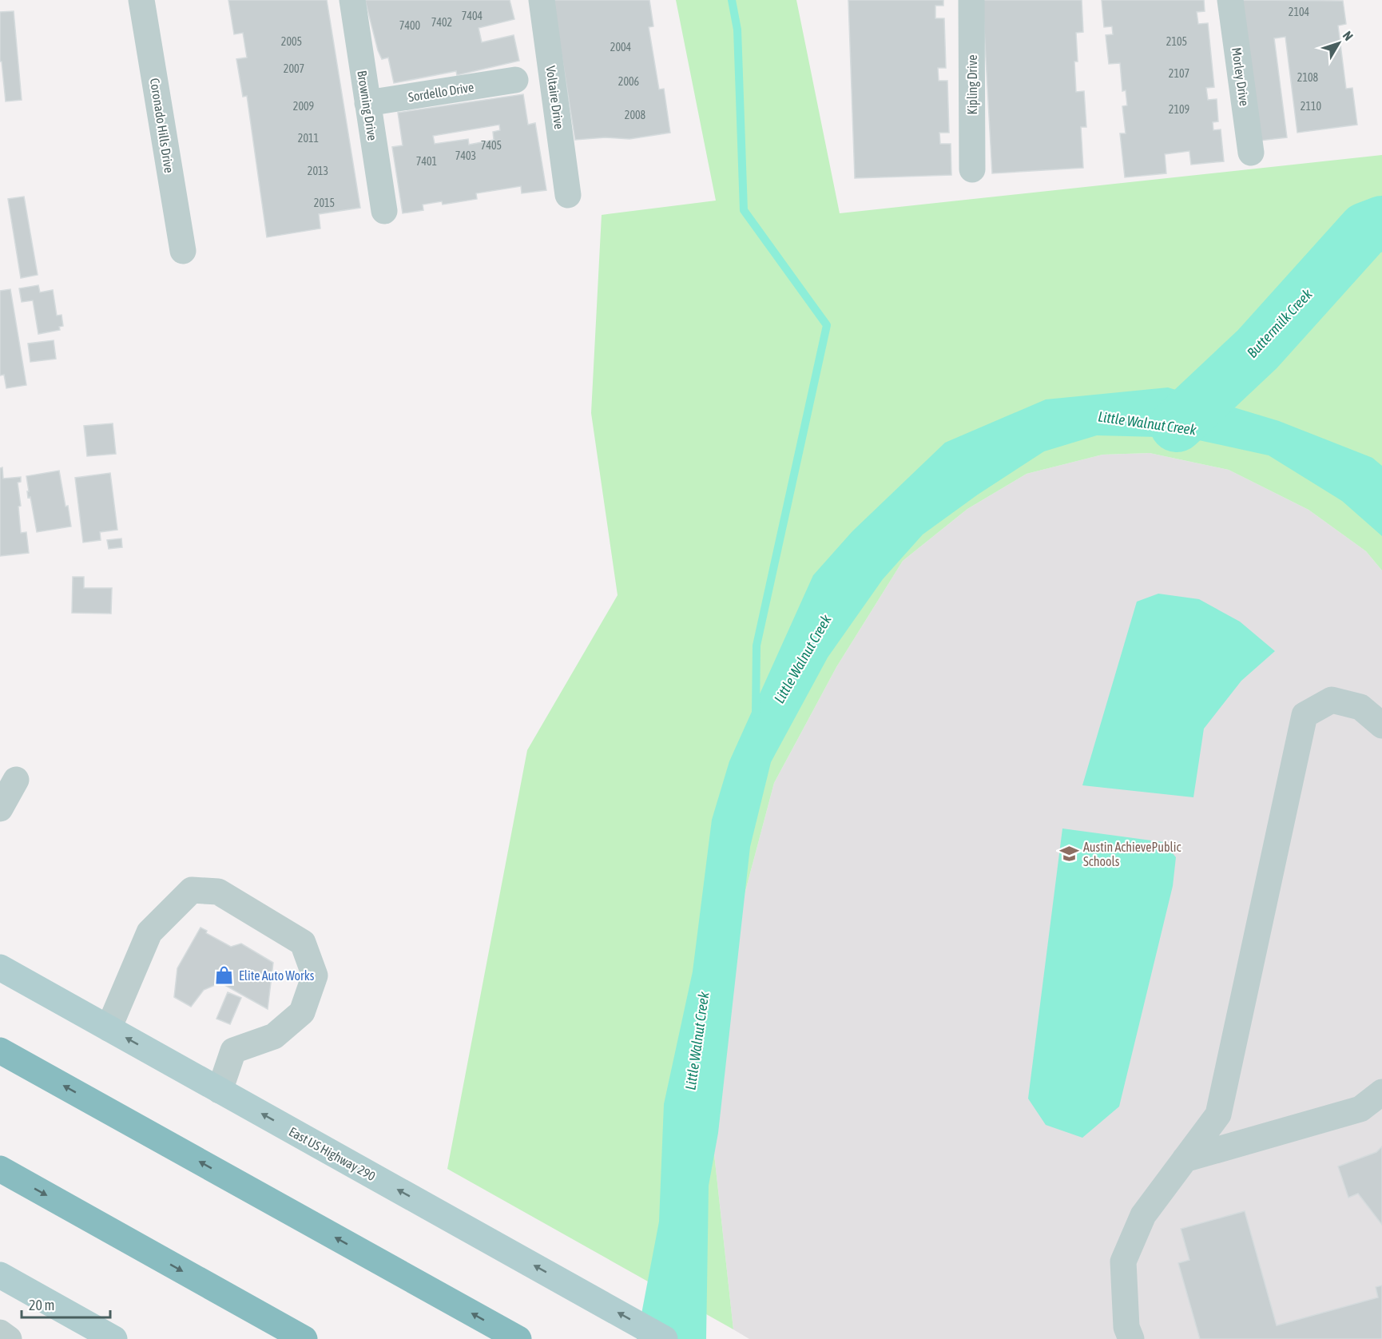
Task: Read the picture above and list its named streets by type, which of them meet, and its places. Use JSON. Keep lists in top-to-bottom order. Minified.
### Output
{"streets":{"main road":["East US Highway 290"],"street":["Morley Drive","Kipling Drive","Sordello Drive","Voltaire Drive","Browning Drive","Coronado Hills Drive"]},"crossings":[["Sordello Drive","Browning Drive"]],"one_way":["East US Highway 290"],"water":["Buttermilk Creek","Little Walnut Creek"],"places":{"school or university":["Austin AchievePublic Schools"],"shop":["Elite Auto Works"]},"house_numbers":["2104","7404","7402","7400","2005","2105","2004","2007","2107","2108","2006","2009","2110","2109","2008","2011","7405","7403","7401","2013","2015"],"scale_bar":"20 m","north":"top right"}
